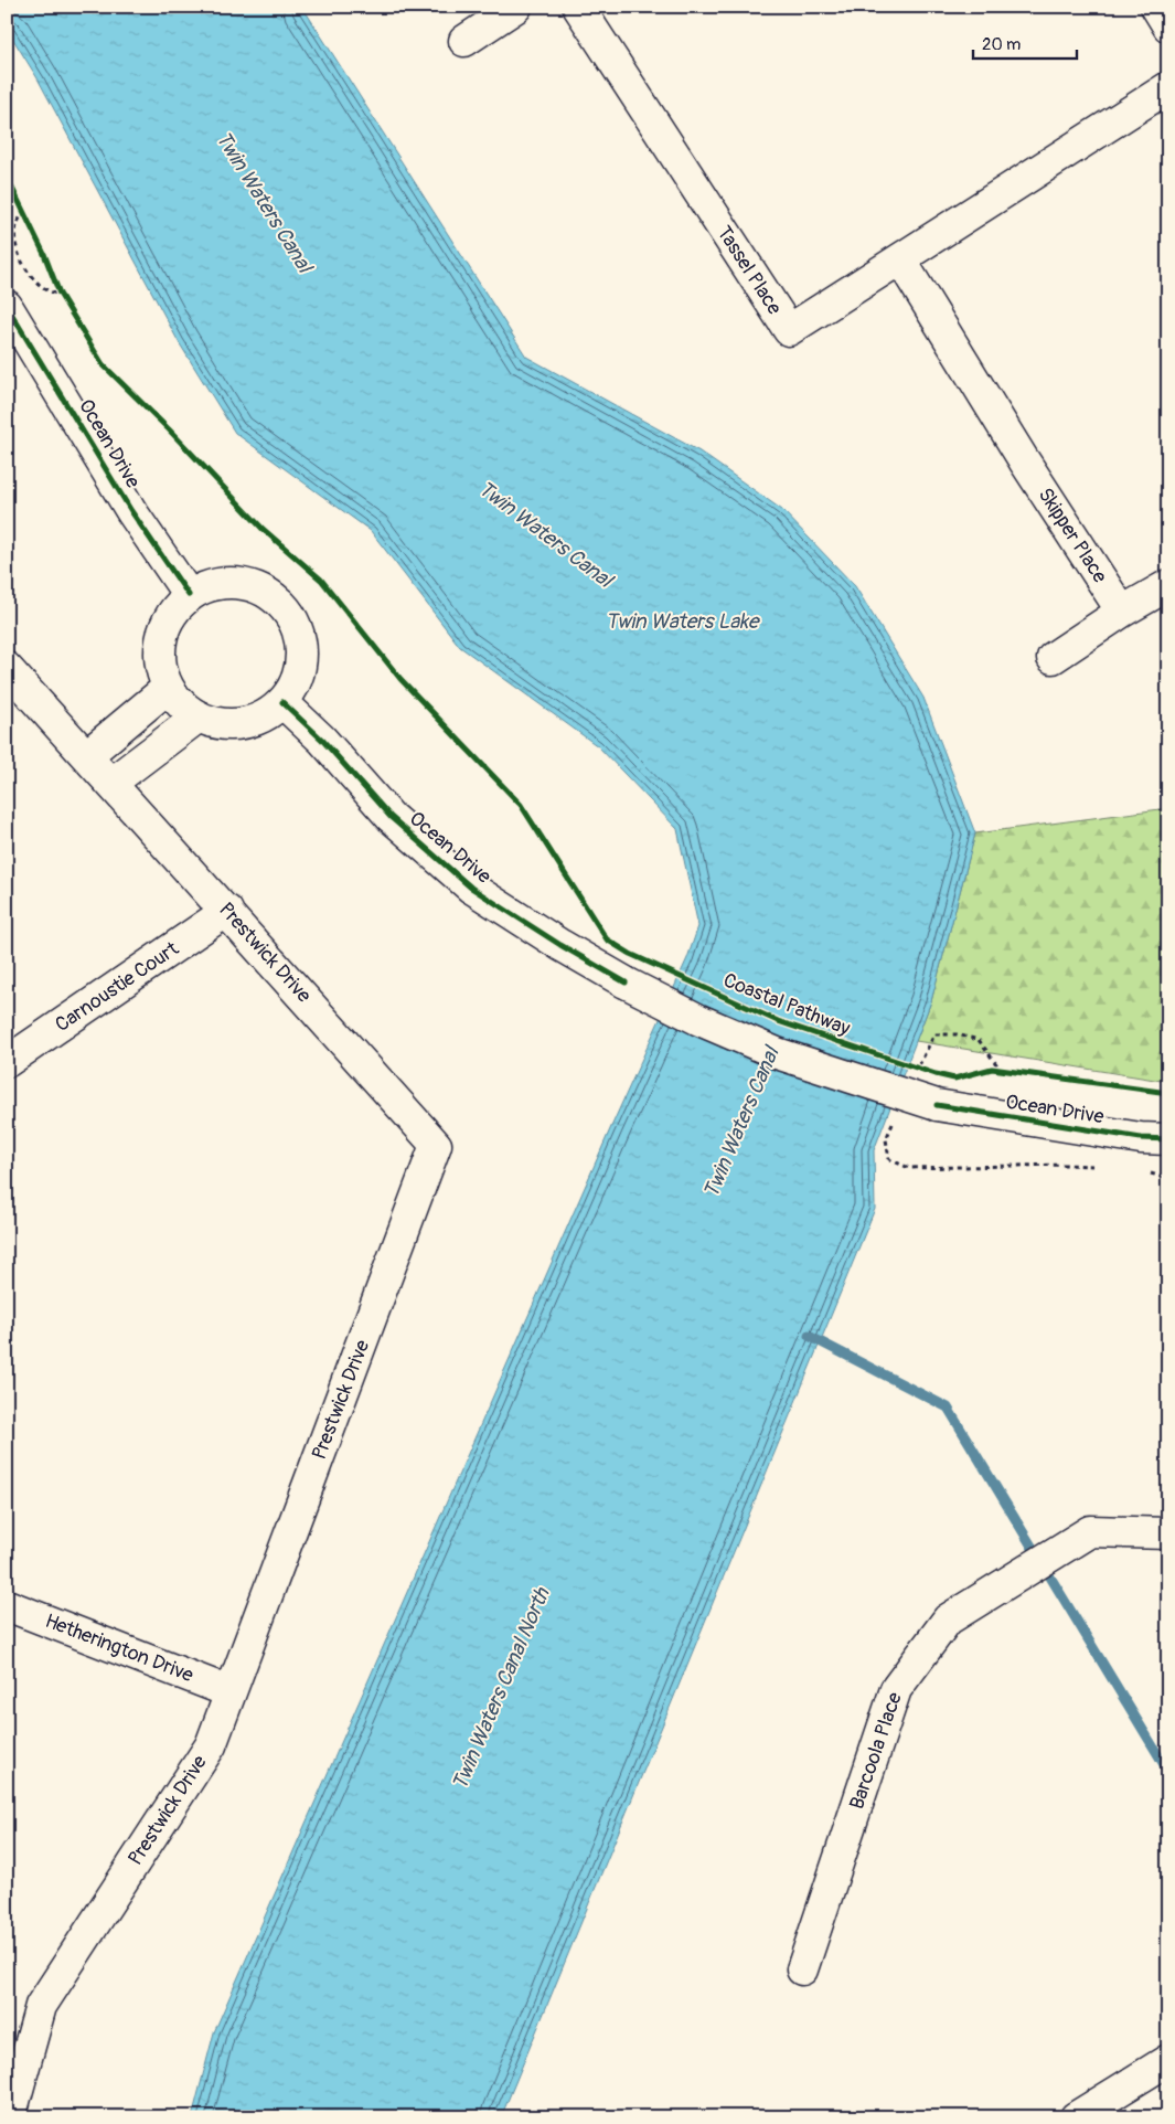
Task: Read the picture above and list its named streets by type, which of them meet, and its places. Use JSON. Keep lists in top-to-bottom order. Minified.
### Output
{"streets":{"street":["Tassel Place","Ocean Drive","Skipper Place","Prestwick Drive","Carnoustie Court","Hetherington Drive","Barcoola Place"],"cycle path":["Coastal Pathway"]},"crossings":[["Tassel Place","Skipper Place"],["Prestwick Drive","Carnoustie Court"],["Prestwick Drive","Hetherington Drive"]],"water":["Twin Waters Canal","Twin Waters Lake","Twin Waters Canal North"],"scale_bar":"20 m"}
